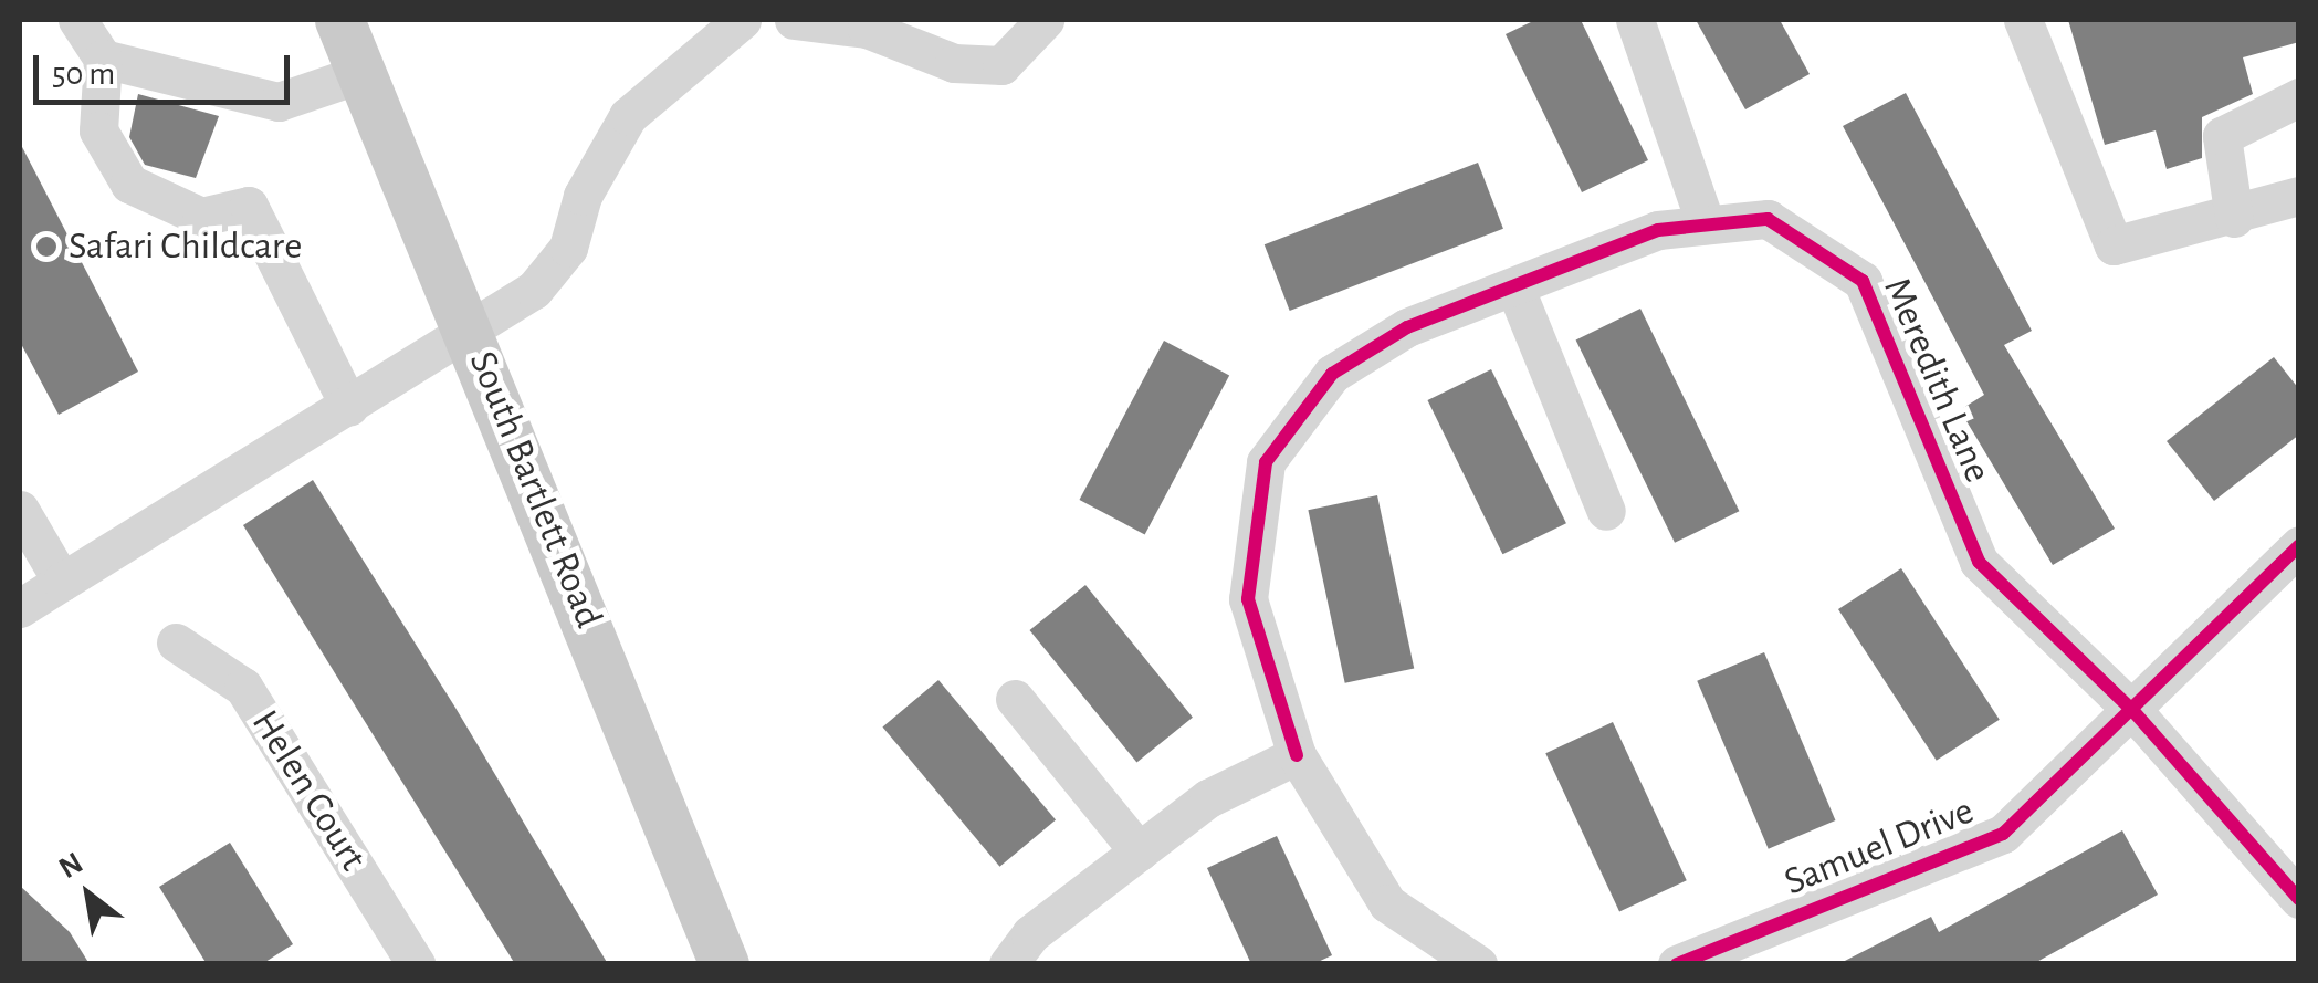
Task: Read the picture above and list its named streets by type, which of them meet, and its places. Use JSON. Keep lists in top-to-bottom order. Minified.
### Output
{"streets":{"main road":["South Bartlett Road"],"street":["Meredith Lane","Helen Court","Samuel Drive"]},"crossings":[["Meredith Lane","Samuel Drive"]],"places":["Safari Childcare"],"scale_bar":"50 m","north":"top left"}
